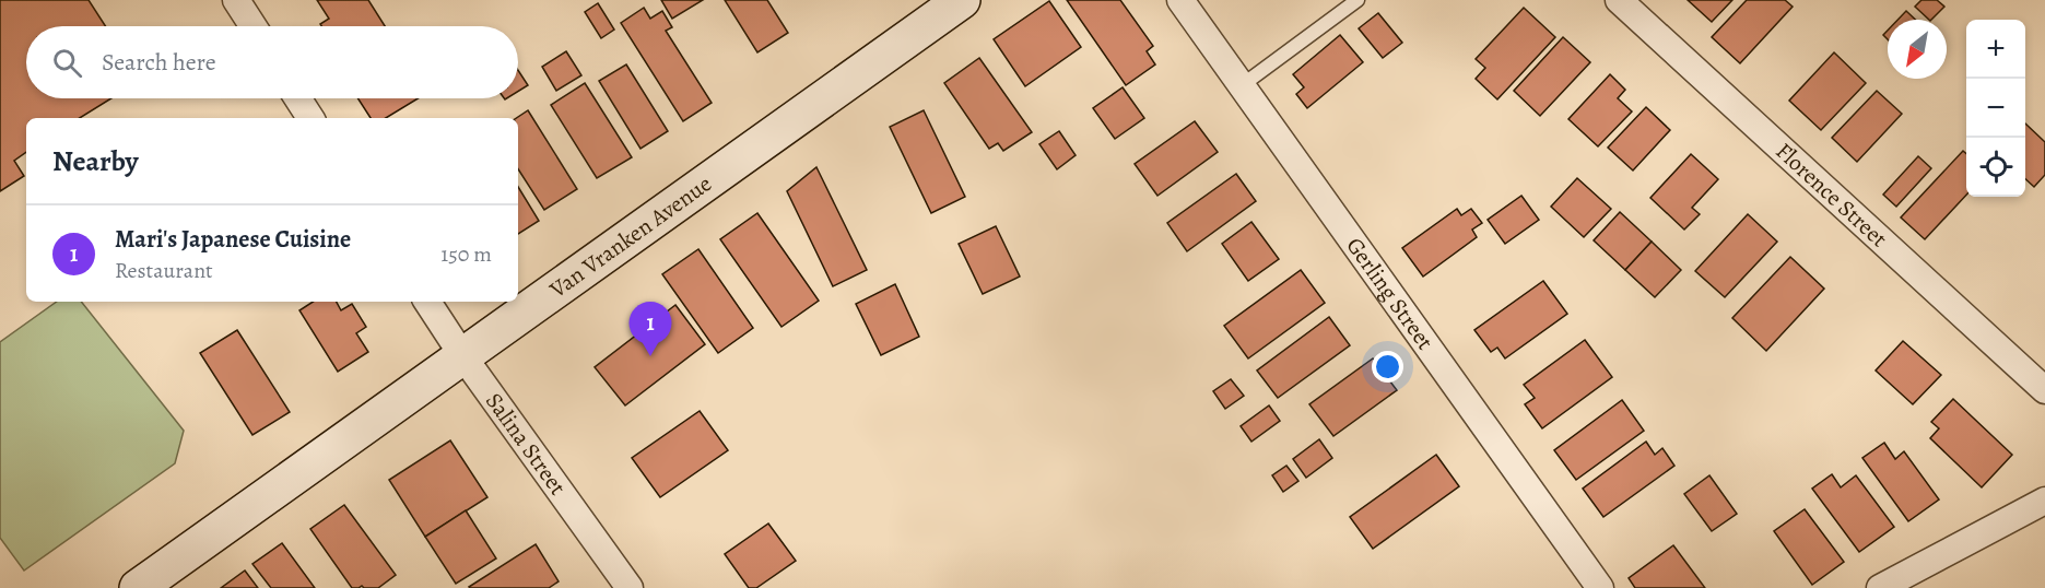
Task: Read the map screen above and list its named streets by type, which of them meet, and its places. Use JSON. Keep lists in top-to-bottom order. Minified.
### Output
{"streets":{"street":["Florence Street","Van Vranken Avenue","Gerling Street","Salina Street"]},"crossings":[["Van Vranken Avenue","Salina Street"]],"north":"bottom left","page":{"map_buttons":["+","−"],"search":"Search here","heading":"Nearby","list":[{"mark":"1","name":"Mari's Japanese Cuisine","note":"Restaurant","value":"150 m"}],"pins":"1"}}
